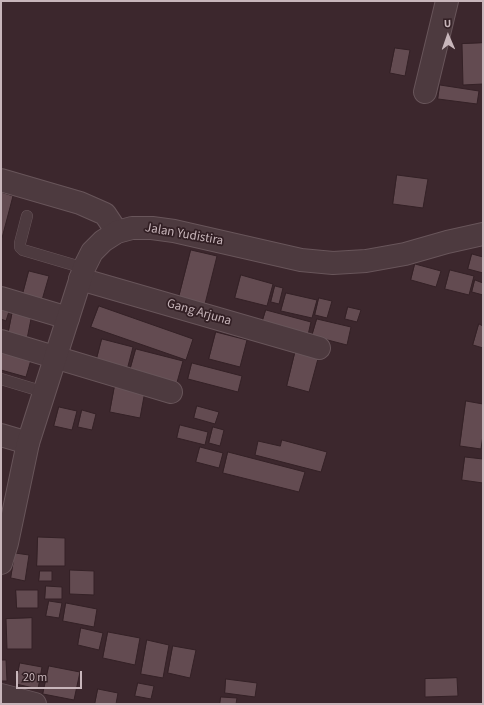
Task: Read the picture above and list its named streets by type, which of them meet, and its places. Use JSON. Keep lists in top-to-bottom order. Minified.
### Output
{"streets":{"street":["Jalan Yudistira","Gang Arjuna"]},"crossings":[["Jalan Yudistira","Gang Arjuna"]],"scale_bar":"20 m","north":"top"}
